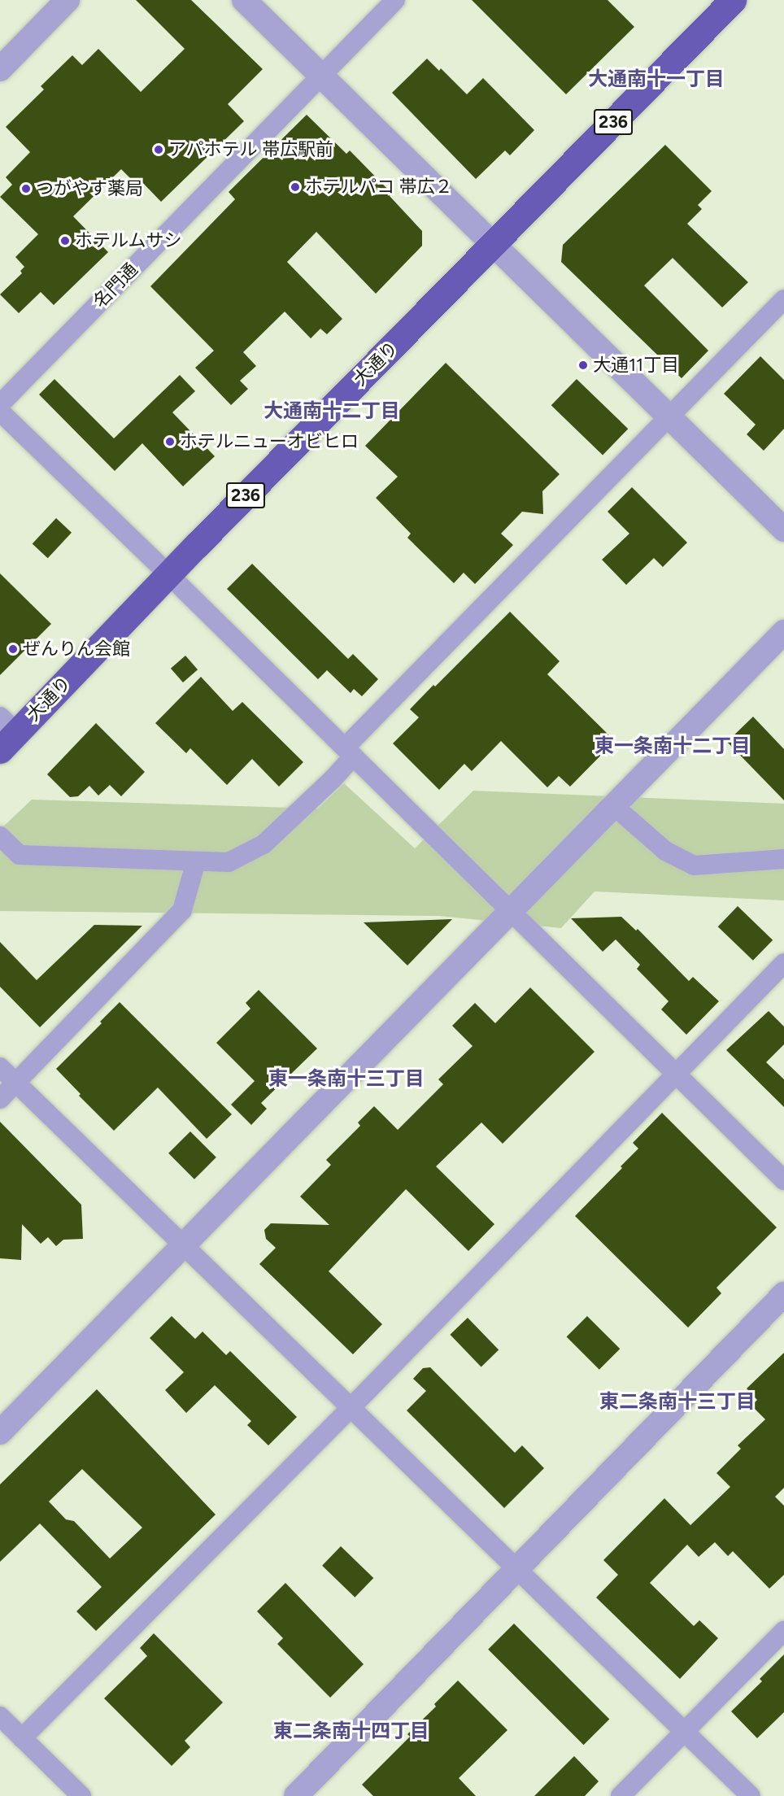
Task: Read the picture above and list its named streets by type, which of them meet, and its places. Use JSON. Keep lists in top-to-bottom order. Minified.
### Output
{"streets":{"highway":["236","大通り"],"street":["名門通"]},"districts":["大通南十一丁目","大通南十二丁目","東一条南十二丁目","東一条南十三丁目","東二条南十三丁目","東二条南十四丁目"],"places":["アパホテル 帯広駅前","ホテルパコ 帯広２","つがやす薬局","ホテルムサシ","大通11丁目","ホテルニューオビヒロ","ぜんりん会館"]}
